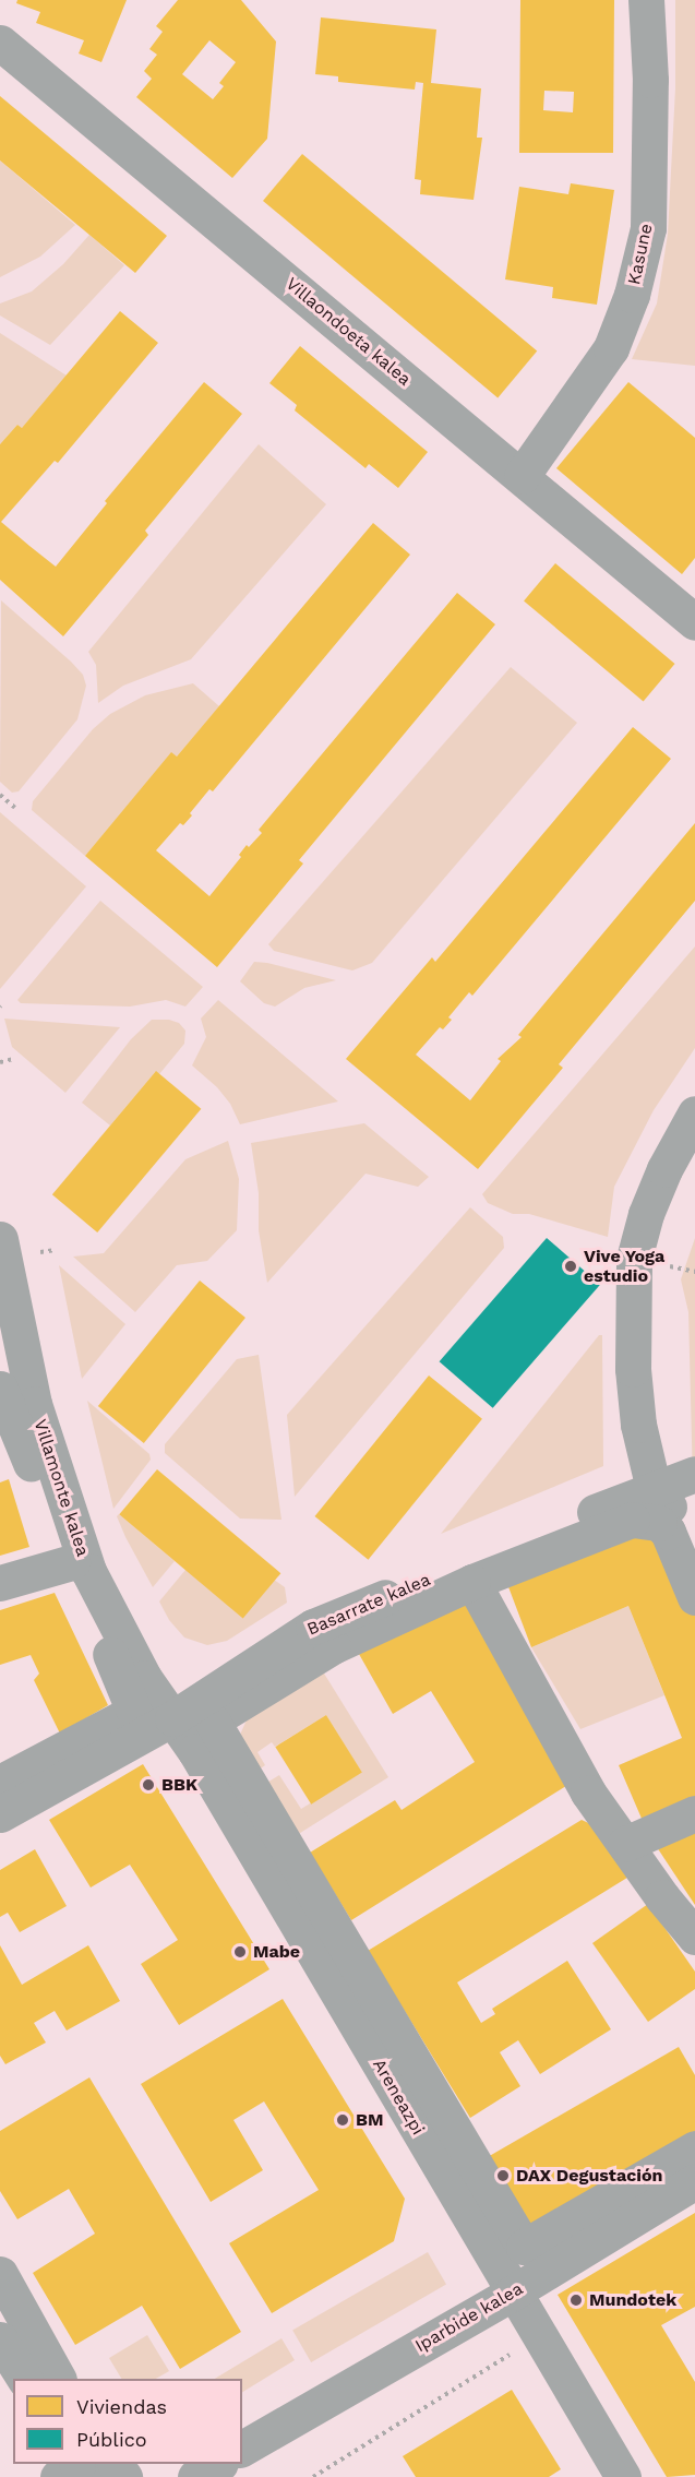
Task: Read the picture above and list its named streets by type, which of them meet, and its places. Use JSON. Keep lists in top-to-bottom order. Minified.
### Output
{"streets":{"street":["Kasune","Villaondoeta kalea","Villamonte kalea","Basarrate kalea","Areneazpi","Iparbide kalea"]},"crossings":[["Kasune","Villaondoeta kalea"],["Villamonte kalea","Basarrate kalea"],["Villamonte kalea","Areneazpi"],["Basarrate kalea","Areneazpi"],["Areneazpi","Iparbide kalea"]],"places":["Vive Yoga estudio","BBK","Mabe","BM","DAX Degustación","Mundotek"],"legend":["Viviendas","Público"]}
